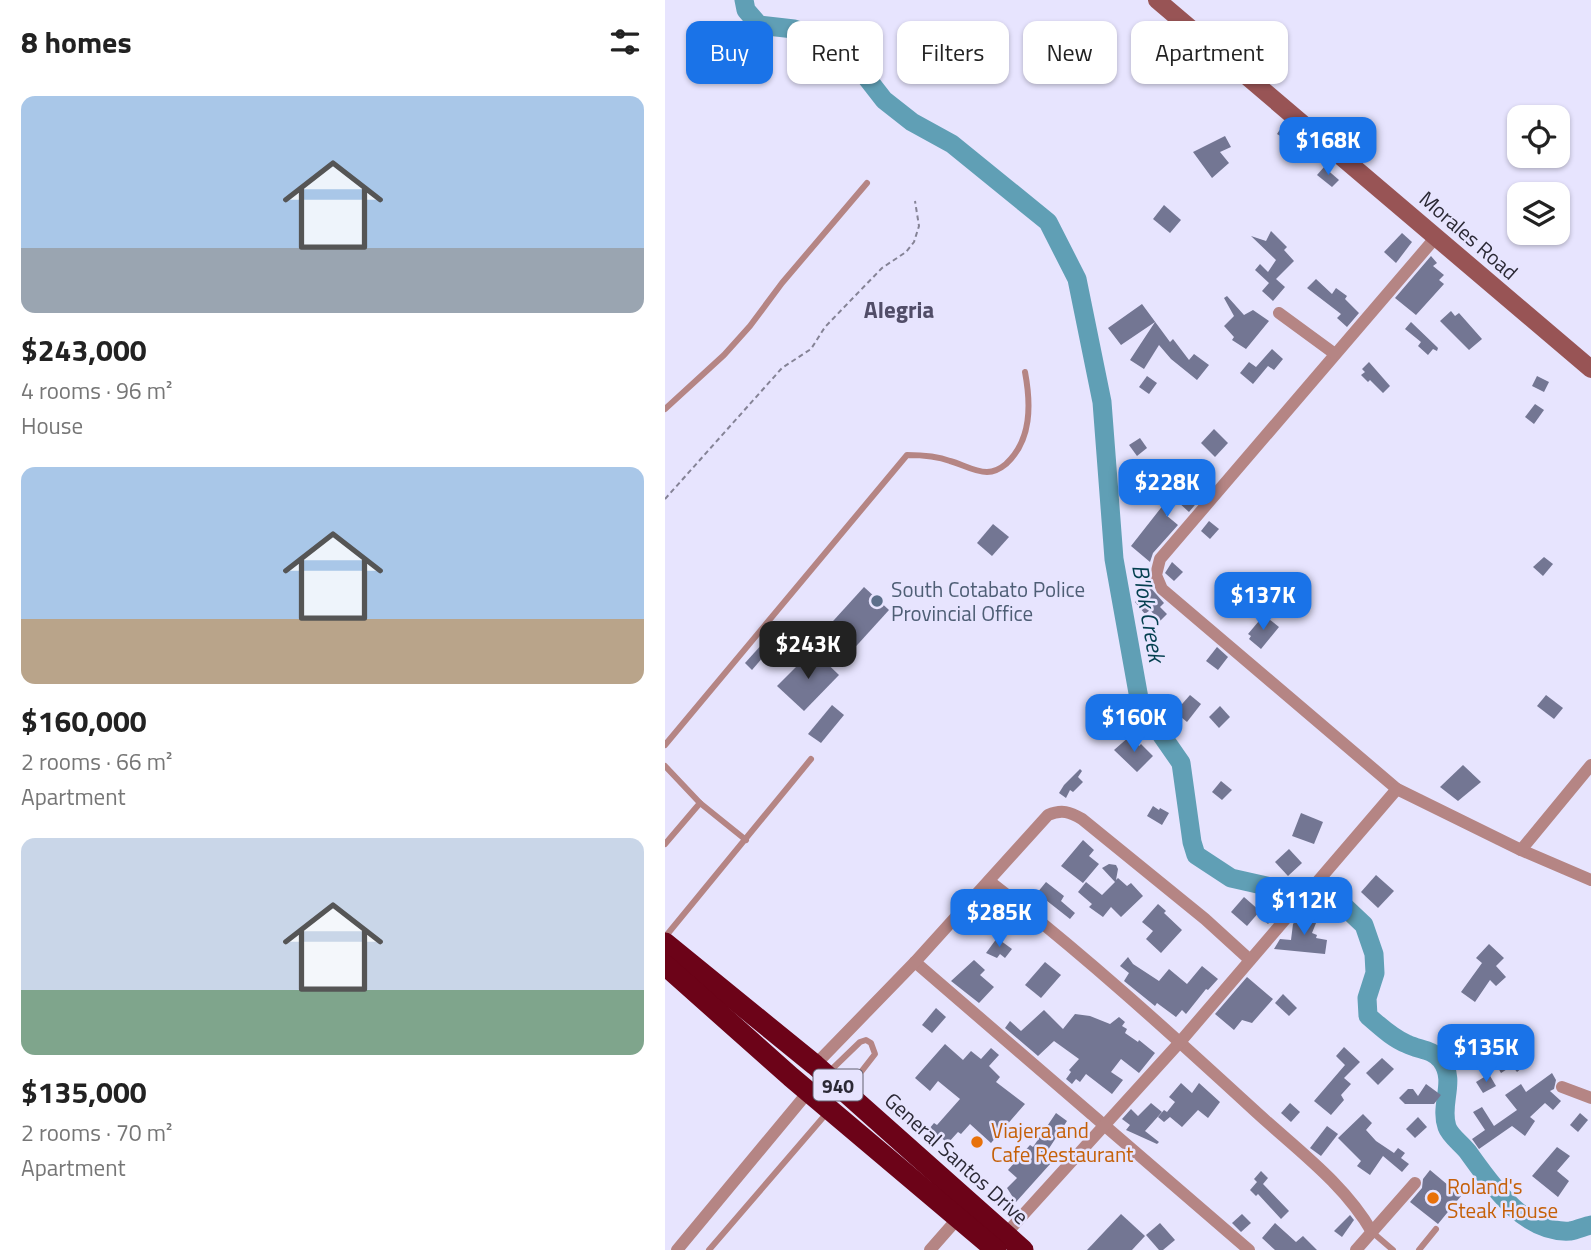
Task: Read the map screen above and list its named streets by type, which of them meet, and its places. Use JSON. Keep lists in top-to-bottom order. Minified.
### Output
{"streets":{"highway":["940","General Santos Drive"],"street":["Morales Road"]},"districts":["Alegria"],"water":["B'lok Creek"],"places":["South Cotabato Police Provincial Office","Viajera and Cafe Restaurant","Roland's Steak House"],"page":{"heading":"8 homes","chip":["Buy","Rent","Filters","New","Apartment"],"list":[{"name":"$243,000","note":"4 rooms · 96 m² · House"},{"name":"$160,000","note":"2 rooms · 66 m² · Apartment"},{"name":"$135,000","note":"2 rooms · 70 m² · Apartment"}],"price":["$168K","$228K","$137K","$243K","$160K","$112K","$285K","$135K"]}}
